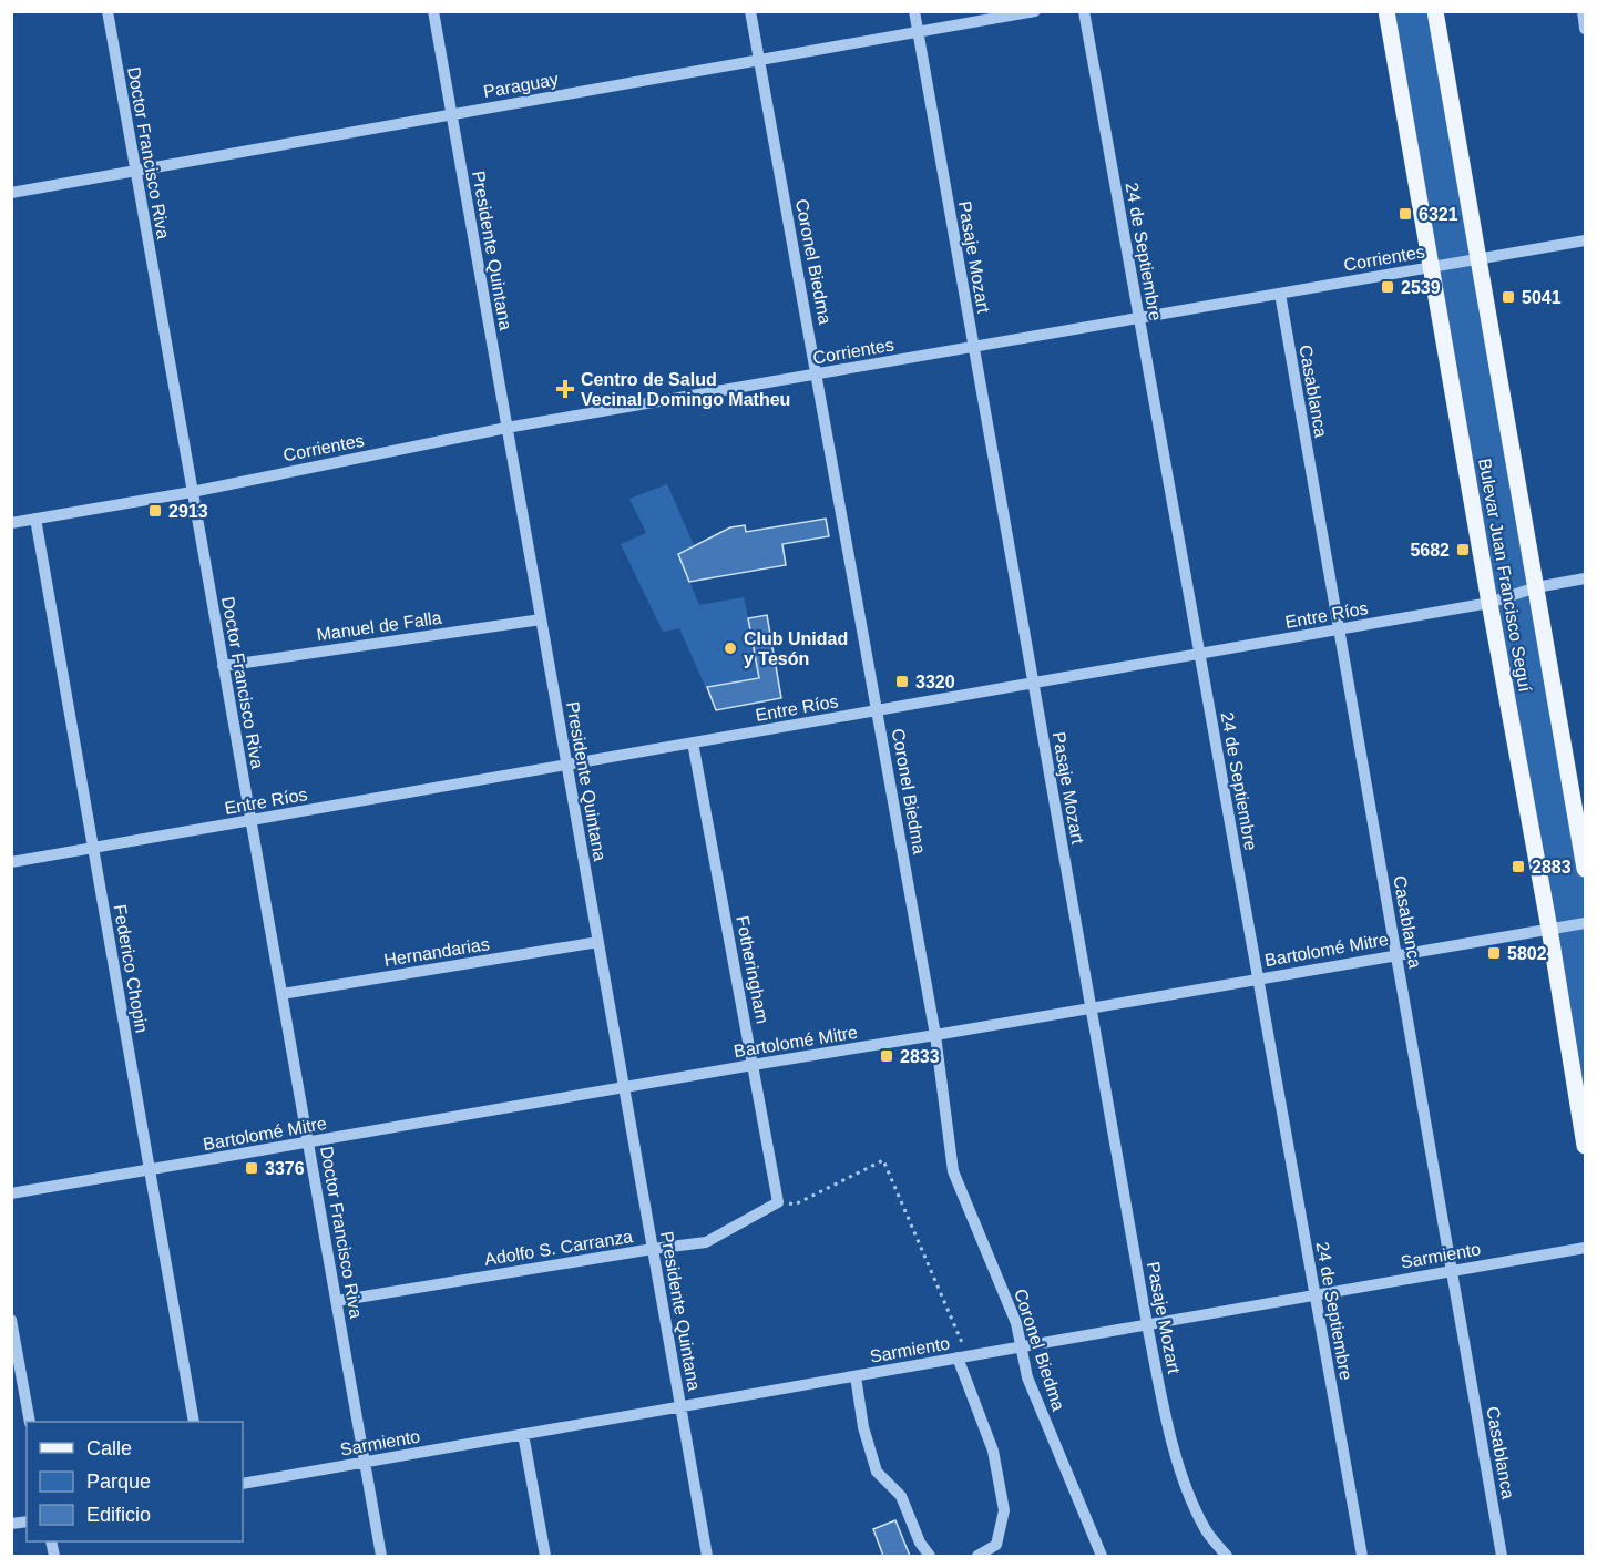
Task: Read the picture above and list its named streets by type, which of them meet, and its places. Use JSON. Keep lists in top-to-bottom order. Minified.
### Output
{"streets":{"main road":["Bulevar Juan Francisco Seguí"],"street":["Paraguay","Doctor Francisco Riva","Presidente Quintana","24 de Septiembre","Pasaje Mozart","Corrientes","Coronel Biedma","Casablanca","Entre Ríos","Manuel de Falla","Bartolomé Mitre","Hernandarias","Federico Chopin","Fotheringham","Adolfo S. Carranza","Sarmiento"]},"crossings":[["Paraguay","Doctor Francisco Riva"],["Paraguay","Presidente Quintana"],["Paraguay","Pasaje Mozart"],["Paraguay","Coronel Biedma"],["Doctor Francisco Riva","Corrientes"],["Doctor Francisco Riva","Entre Ríos"],["Doctor Francisco Riva","Manuel de Falla"],["Doctor Francisco Riva","Bartolomé Mitre"],["Doctor Francisco Riva","Hernandarias"],["Doctor Francisco Riva","Adolfo S. Carranza"],["Doctor Francisco Riva","Sarmiento"],["Presidente Quintana","Corrientes"],["Presidente Quintana","Entre Ríos"],["Presidente Quintana","Manuel de Falla"],["Presidente Quintana","Bartolomé Mitre"],["Presidente Quintana","Hernandarias"],["Presidente Quintana","Adolfo S. Carranza"],["Presidente Quintana","Sarmiento"],["24 de Septiembre","Corrientes"],["24 de Septiembre","Entre Ríos"],["24 de Septiembre","Bartolomé Mitre"],["24 de Septiembre","Sarmiento"],["Pasaje Mozart","Corrientes"],["Pasaje Mozart","Entre Ríos"],["Pasaje Mozart","Bartolomé Mitre"],["Pasaje Mozart","Sarmiento"],["Corrientes","Coronel Biedma"],["Corrientes","Casablanca"],["Corrientes","Bulevar Juan Francisco Seguí"],["Corrientes","Federico Chopin"],["Coronel Biedma","Entre Ríos"],["Coronel Biedma","Bartolomé Mitre"],["Coronel Biedma","Sarmiento"],["Casablanca","Entre Ríos"],["Casablanca","Bartolomé Mitre"],["Casablanca","Sarmiento"],["Bulevar Juan Francisco Seguí","Entre Ríos"],["Bulevar Juan Francisco Seguí","Bartolomé Mitre"],["Entre Ríos","Federico Chopin"],["Entre Ríos","Fotheringham"],["Bartolomé Mitre","Federico Chopin"],["Bartolomé Mitre","Fotheringham"],["Fotheringham","Adolfo S. Carranza"]],"places":{"transit":["6321","2539","5041","2913","5682","3320","2883","5802","2833","3376"],"health":["Centro de Salud Vecinal Domingo Matheu"],"other":["Club Unidad y Tesón"]},"legend":["Calle","Parque","Edificio"]}
